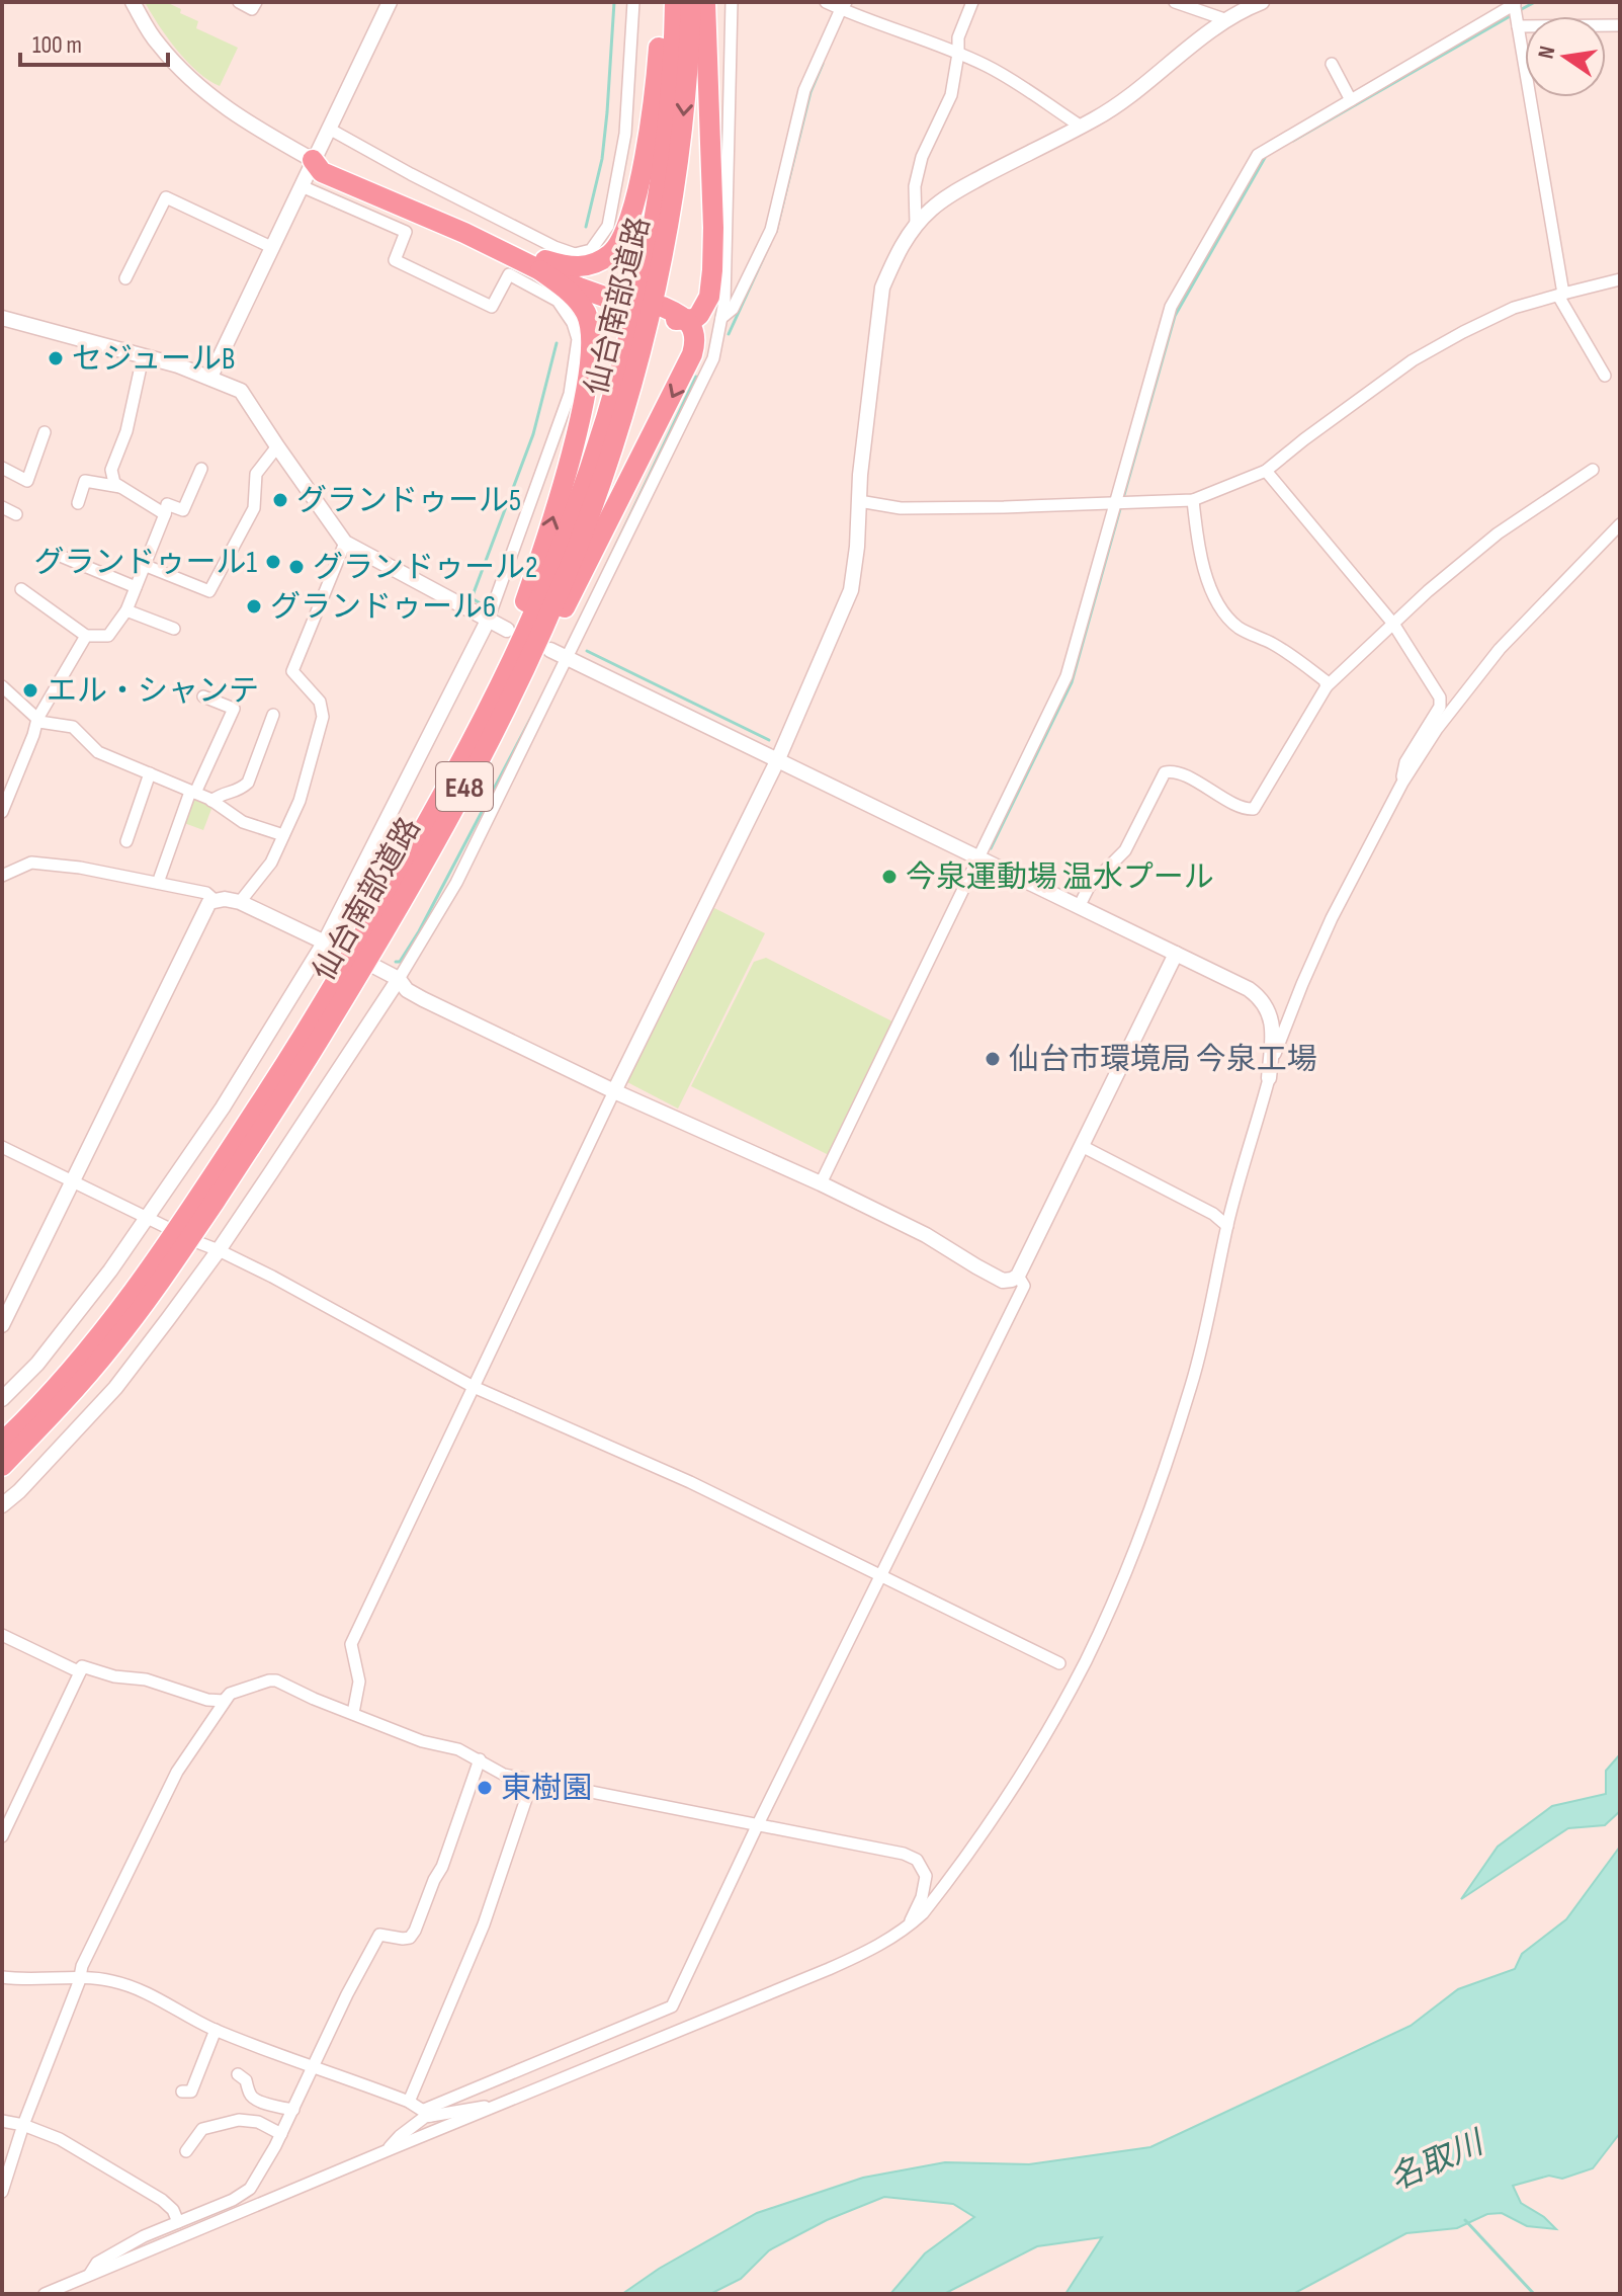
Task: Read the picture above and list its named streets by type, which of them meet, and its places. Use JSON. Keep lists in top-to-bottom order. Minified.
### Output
{"streets":{"highway":["仙台南部道路","E48"]},"water":["名取川"],"places":["セジュールB","グランドゥール5","グランドゥール1","グランドゥール2","グランドゥール6","エル・シャンテ","今泉運動場 温水プール","仙台市環境局 今泉工場","東樹園"],"scale_bar":"100 m","north":"left"}
